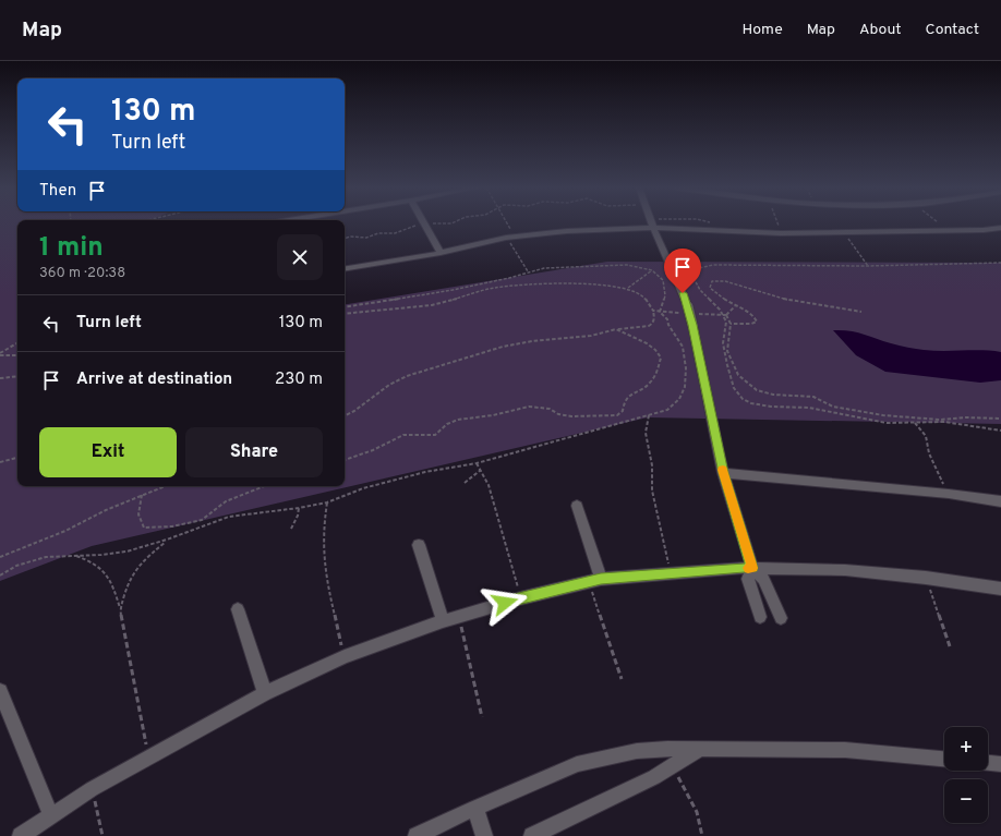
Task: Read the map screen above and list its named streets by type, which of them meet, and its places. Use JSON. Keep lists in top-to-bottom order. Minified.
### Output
{"page":{"header":"Map","nav":["Home","Map","About","Contact"],"turn":["130 m","Turn left"],"then":"Then","heading":["1 min","360 m · 20:38"],"list":[{"name":"Turn left","value":"130 m"},{"name":"Arrive at destination","value":"230 m"}],"buttons":["Exit","Share"],"map_buttons":["+","−"]}}
